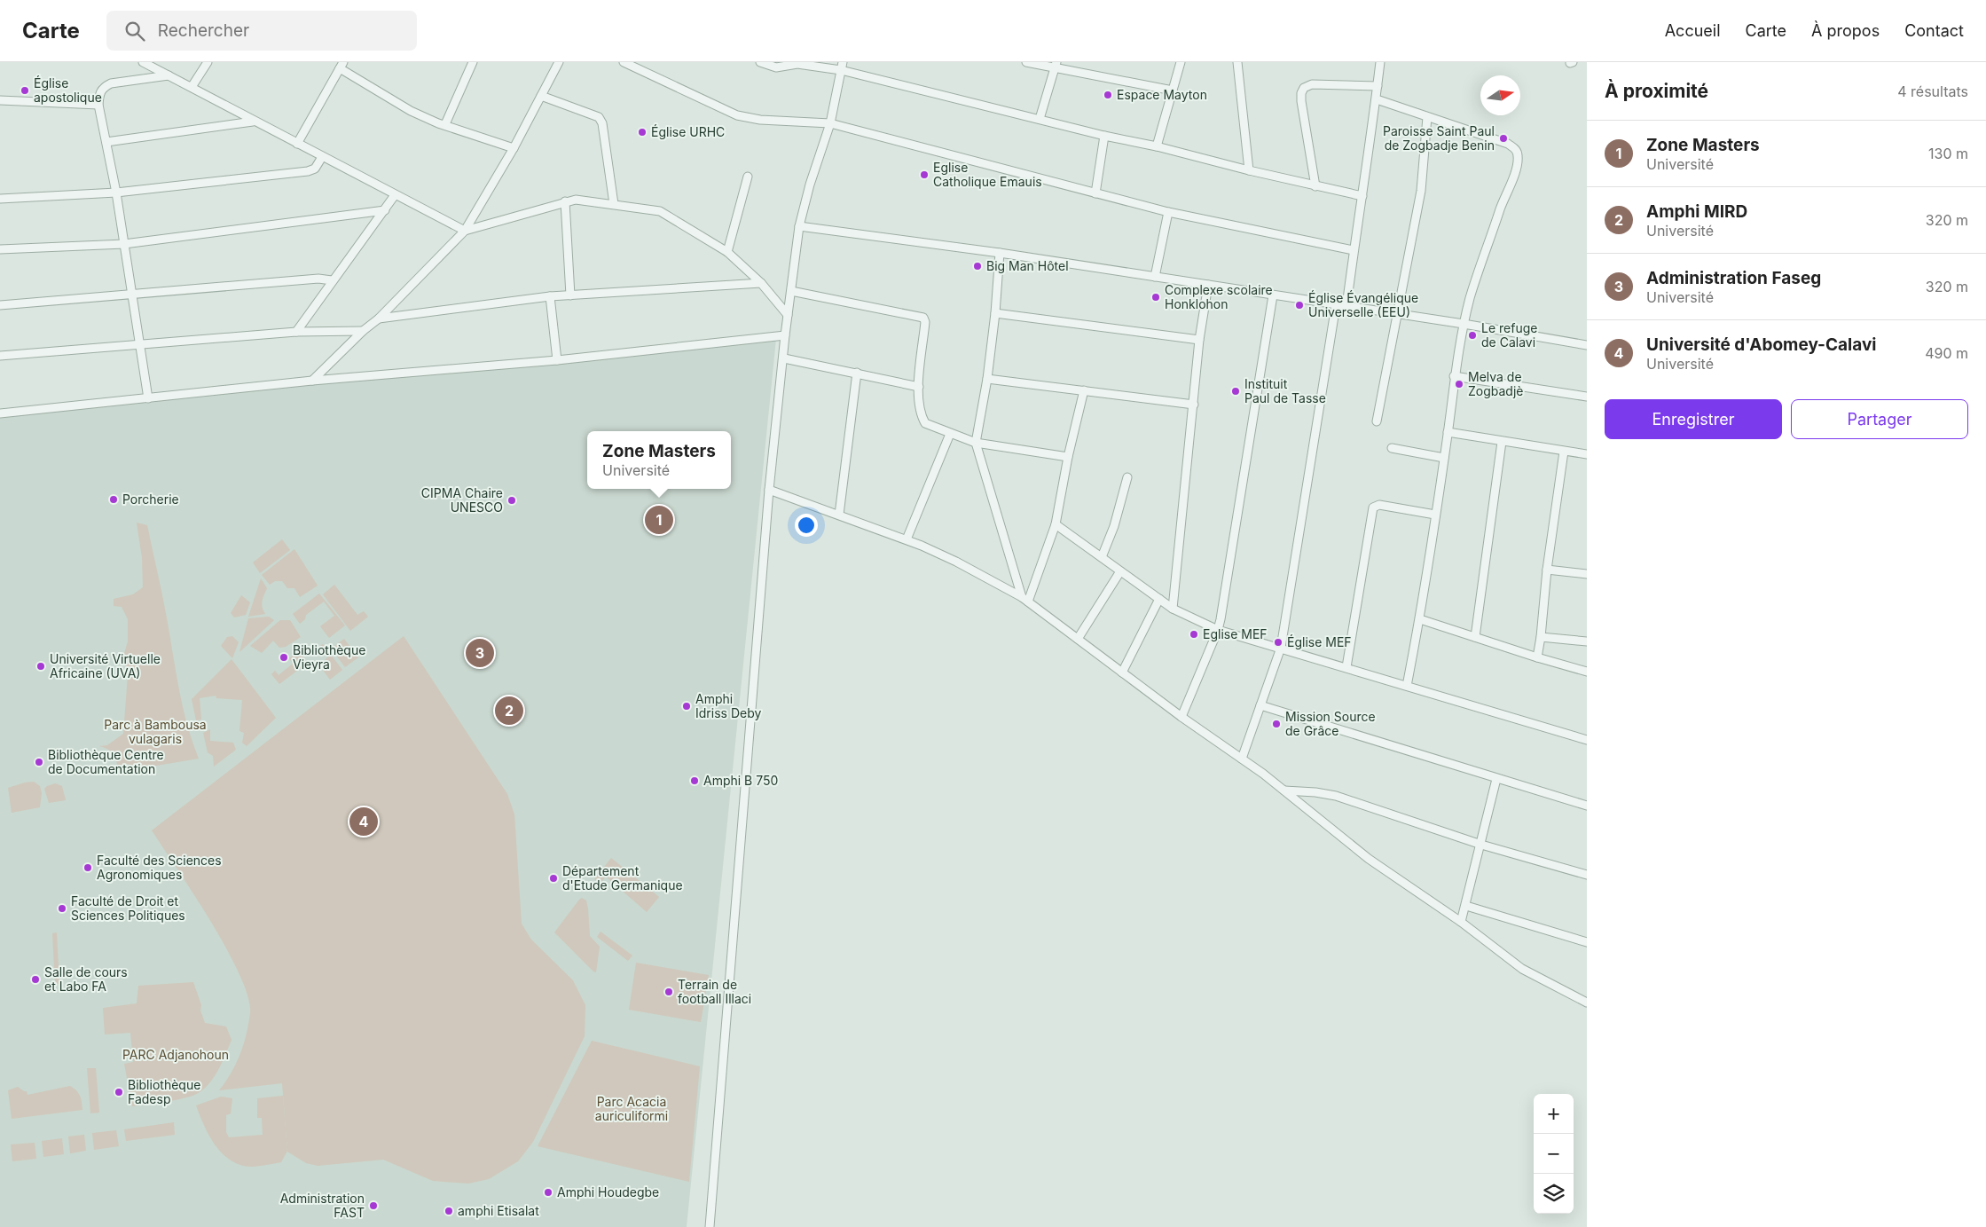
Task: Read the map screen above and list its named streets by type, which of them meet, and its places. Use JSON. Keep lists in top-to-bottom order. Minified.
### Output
{"parks":["Parc à Bambousa vulagaris","PARC Adjanohoun","Parc Acacia auriculiformi"],"places":["Église apostolique","Espace Mayton","Église URHC","Paroisse Saint Paul de Zogbadje Benin","Eglise Catholique Emauis","Big Man Hôtel","Complexe scolaire Honklohon","Église Évangélique Universelle (EEU)","Le refuge de Calavi","Melva de Zogbadjè","Instituit Paul de Tasse","Porcherie","CIPMA Chaire UNESCO","Eglise MEF","Église MEF","Bibliothèque Vieyra","Université Virtuelle Africaine (UVA)","Amphi Idriss Deby","Mission Source de Grâce","Bibliothèque Centre de Documentation","Amphi B 750","Faculté des Sciences Agronomiques","Département d'Etude Germanique","Faculté de Droit et Sciences Politiques","Salle de cours et Labo FA","Terrain de football Illaci","Bibliothèque Fadesp","Amphi Houdegbe","Administration FAST","amphi Etisalat"],"north":"right","page":{"header":"Carte","search":"Rechercher","nav":["Accueil","Carte","À propos","Contact"],"heading":["À proximité","4 résultats"],"list":[{"mark":"1","name":"Zone Masters","note":"Université","value":"130 m"},{"mark":"2","name":"Amphi MIRD","note":"Université","value":"320 m"},{"mark":"3","name":"Administration Faseg","note":"Université","value":"320 m"},{"mark":"4","name":"Université d'Abomey-Calavi","note":"Université","value":"490 m"}],"buttons":["Enregistrer","Partager"],"popup":["Zone Masters","Université"],"pins":["1","3","2","4"],"map_buttons":["+","−"]}}
